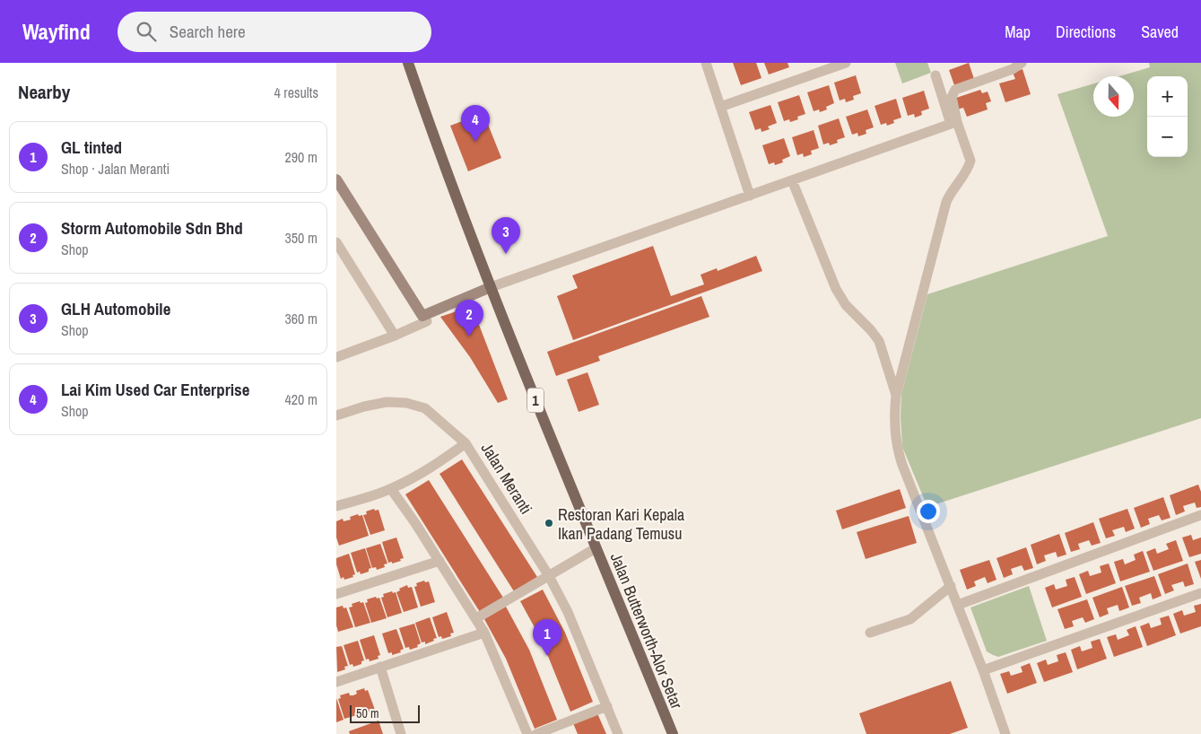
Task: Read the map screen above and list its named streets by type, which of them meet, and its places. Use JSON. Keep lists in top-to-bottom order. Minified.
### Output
{"streets":{"main road":["1","Jalan Butterworth-Alor Setar"],"street":["Jalan Meranti"]},"places":["Restoran Kari Kepala Ikan Padang Temusu"],"scale_bar":"50 m","north":"bottom","page":{"header":"Wayfind","search":"Search here","nav":["Map","Directions","Saved"],"heading":["Nearby","4 results"],"map_buttons":["+","−"],"pins":["4","3","2","1"],"list":[{"mark":"1","name":"GL tinted","note":"Shop · Jalan Meranti","value":"290 m"},{"mark":"2","name":"Storm Automobile Sdn Bhd","note":"Shop","value":"350 m"},{"mark":"3","name":"GLH Automobile","note":"Shop","value":"360 m"},{"mark":"4","name":"Lai Kim Used Car Enterprise","note":"Shop","value":"420 m"}],"scale":"50 m"}}
